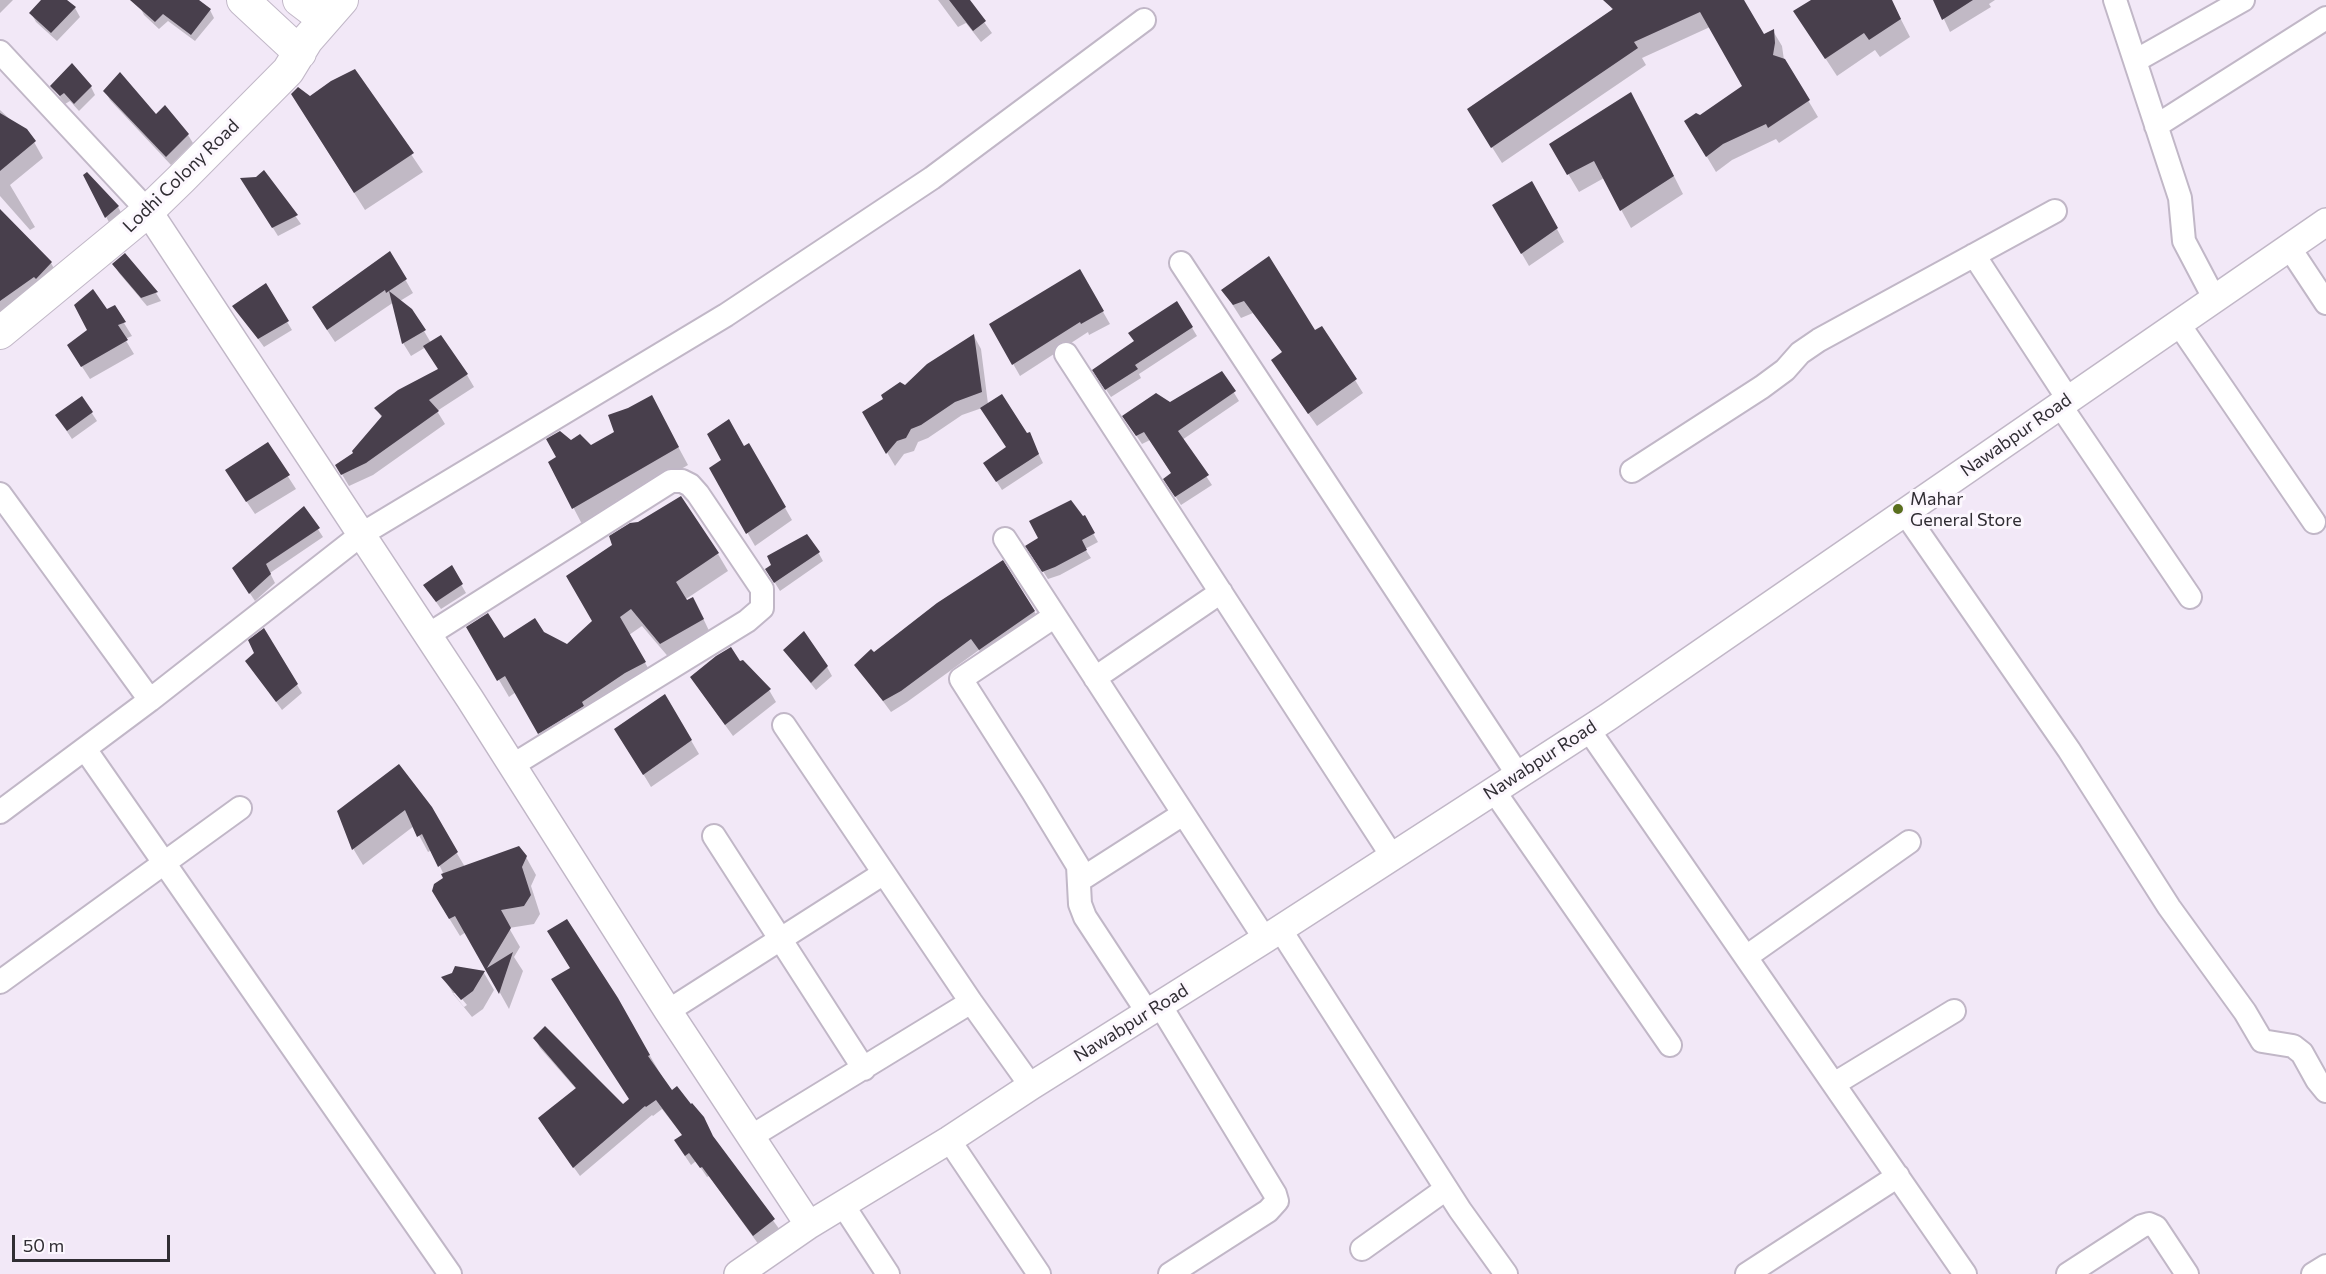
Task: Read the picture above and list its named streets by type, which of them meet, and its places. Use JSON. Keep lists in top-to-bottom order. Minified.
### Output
{"streets":{"main road":["Lodhi Colony Road"],"street":["Nawabpur Road"]},"places":["Mahar General Store"],"scale_bar":"50 m"}
